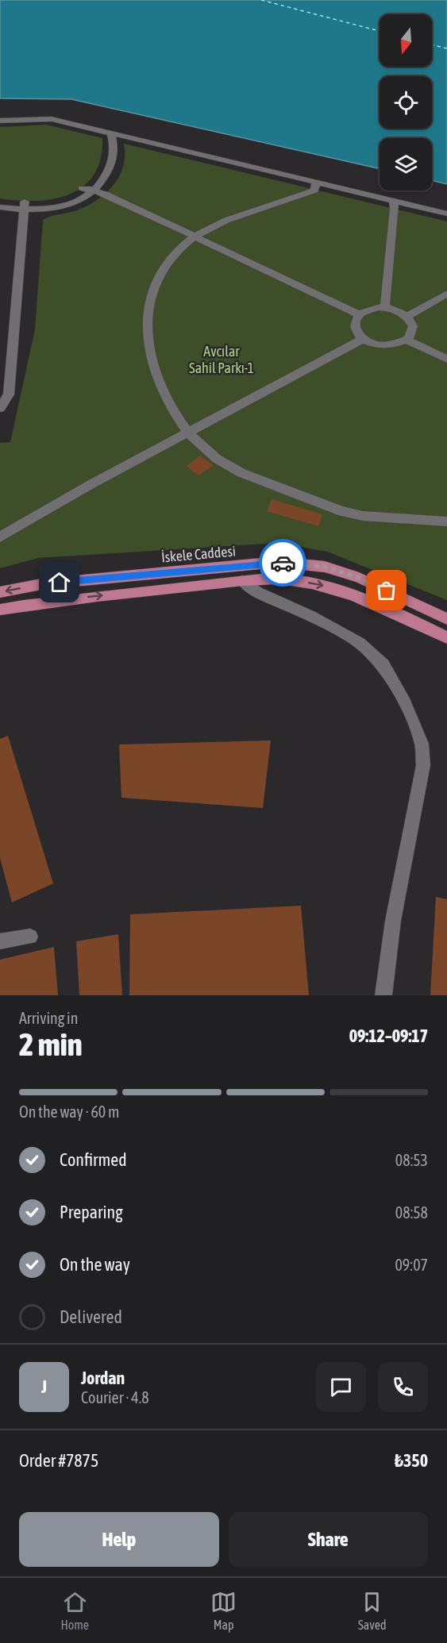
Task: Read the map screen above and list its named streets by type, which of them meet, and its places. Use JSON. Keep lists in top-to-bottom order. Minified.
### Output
{"streets":{"main road":["İskele Caddesi"]},"parks":["Avcılar Sahil Parkı-1"],"north":"bottom","page":{"heading":["2 min","Arriving in","09:12–09:17"],"panel":["Jordan","Courier · 4.8","Order #7875","₺350"],"bar":"On the way · 60 m","list":[["Confirmed","08:53"],["Preparing","08:58"],["On the way","09:07"],"Delivered"],"round":"J","buttons":["Help","Share"],"tabs":["Home","Map","Saved"]}}
